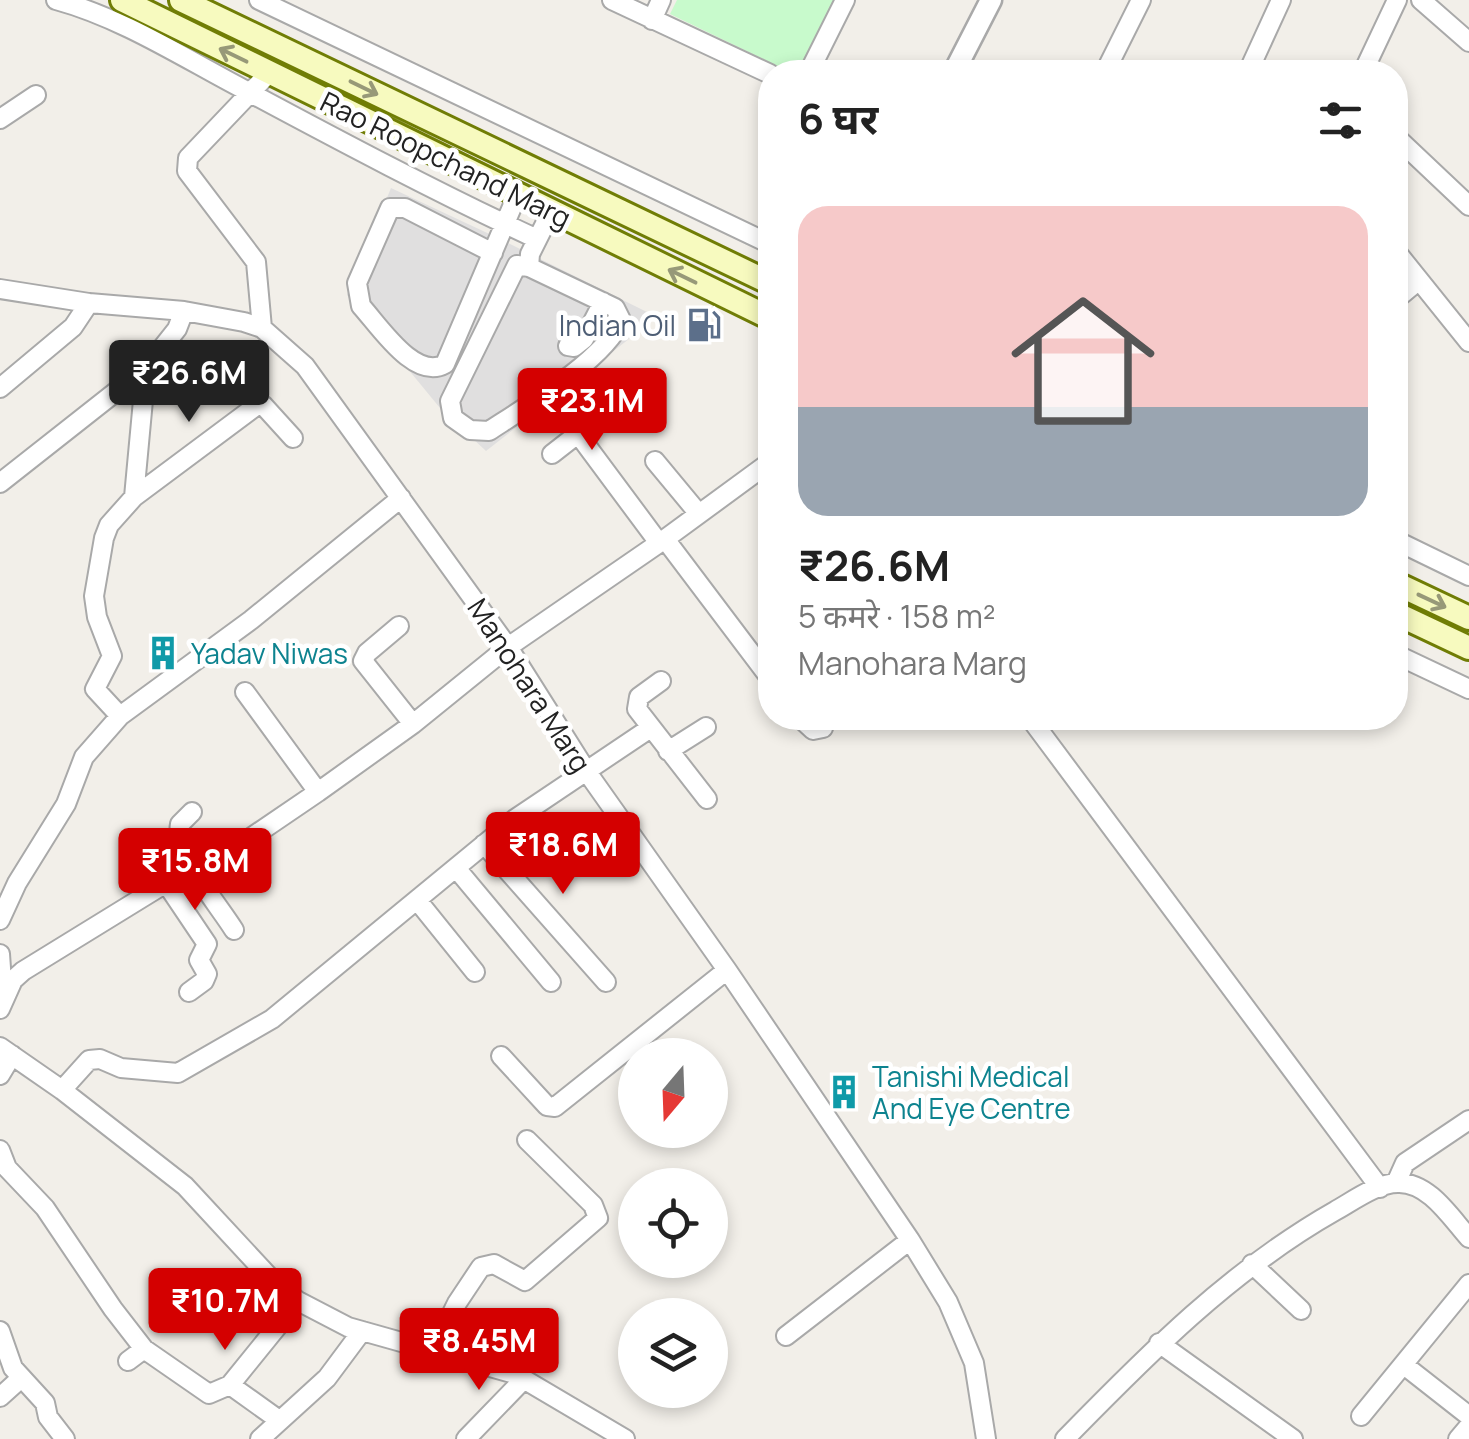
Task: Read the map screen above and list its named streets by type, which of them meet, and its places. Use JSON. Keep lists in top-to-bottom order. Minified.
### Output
{"streets":{"main road":["Rao Roopchand Marg"],"street":["Manohara Marg"]},"places":{"fuel station":["Indian Oil"],"building":["Yadav Niwas","Tanishi Medical And Eye Centre"]},"north":"bottom","page":{"heading":"6 घर","list":[{"name":"₹26.6M","note":"5 कमरे · 158 m² · Manohara Marg"}],"price":["₹26.6M","₹23.1M","₹18.6M","₹15.8M","₹10.7M","₹8.45M"]}}
